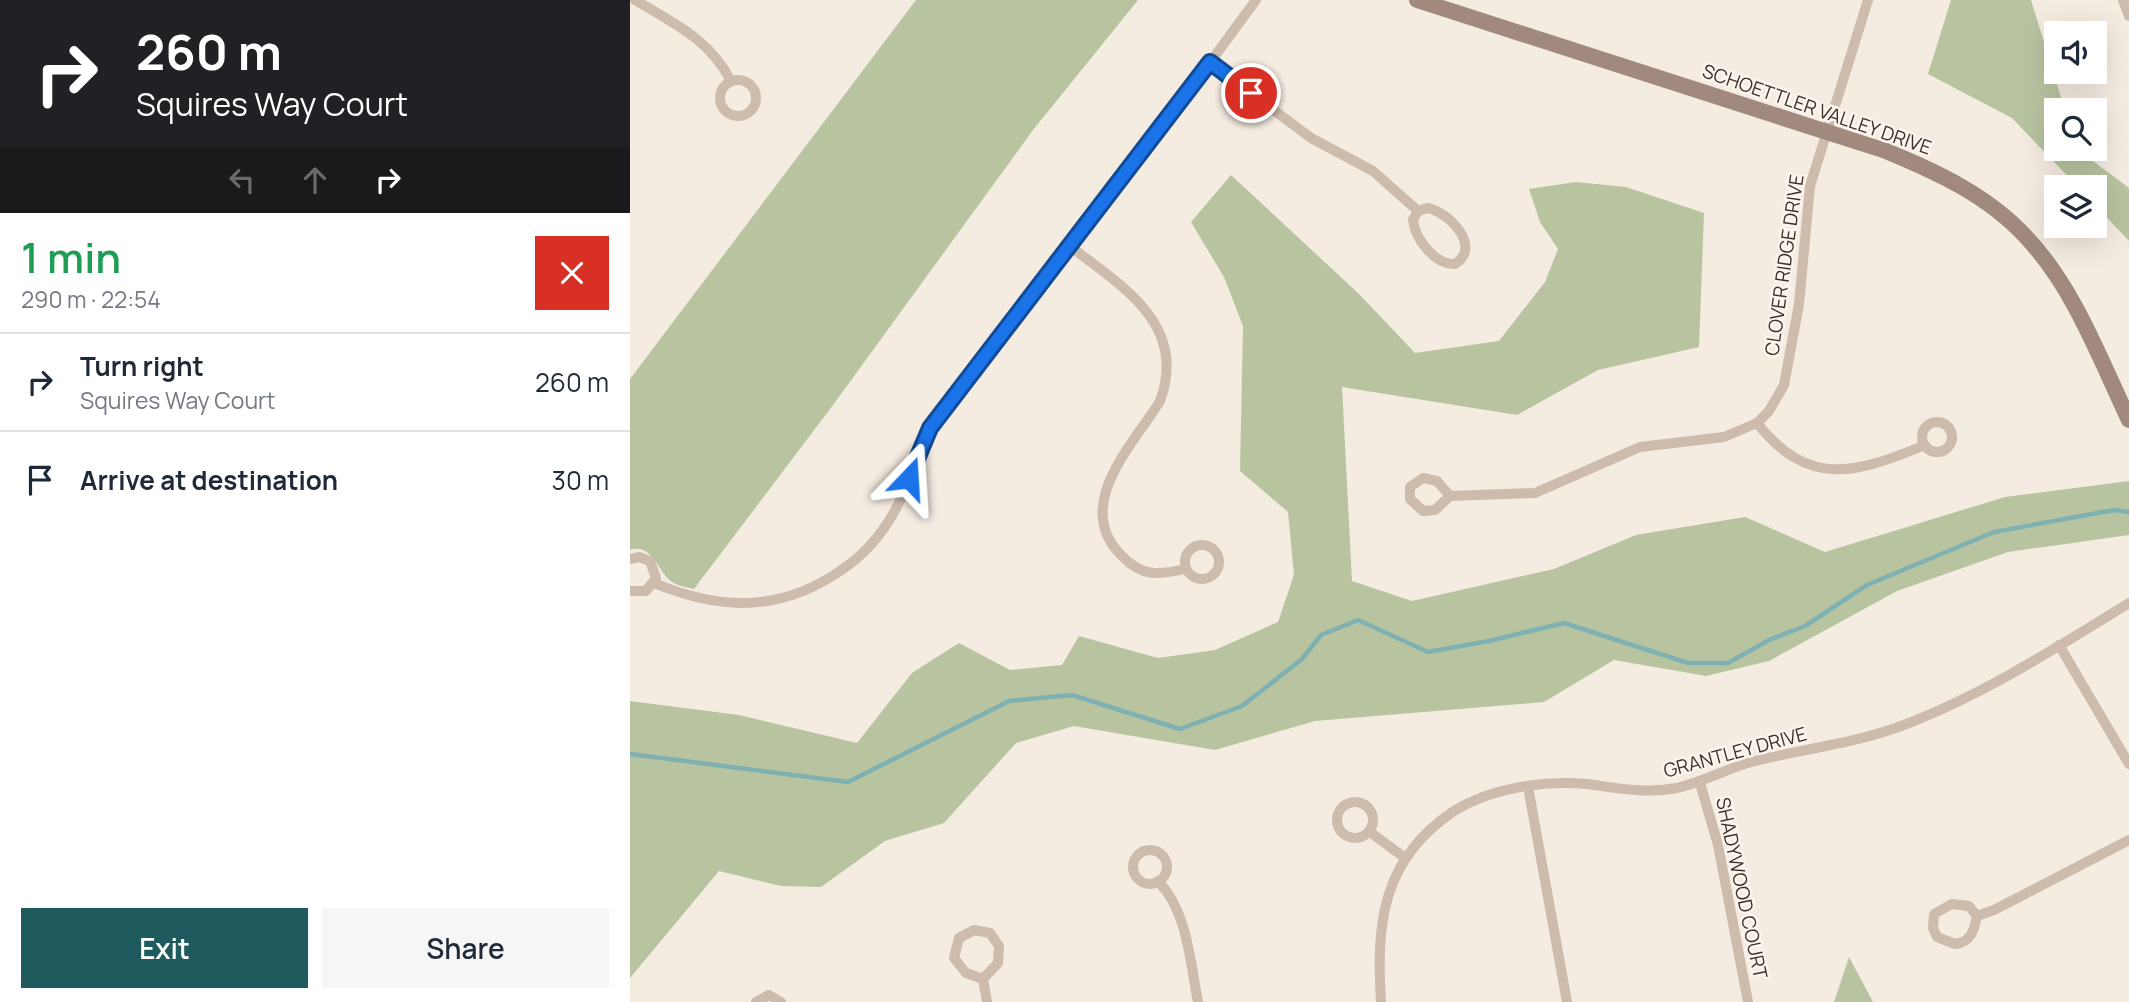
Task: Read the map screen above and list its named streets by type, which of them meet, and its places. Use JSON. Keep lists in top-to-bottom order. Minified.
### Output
{"streets":{"street":["SCHOETTLER VALLEY DRIVE","CLOVER RIDGE DRIVE","GRANTLEY DRIVE","SHADYWOOD COURT"]},"crossings":[["SCHOETTLER VALLEY DRIVE","CLOVER RIDGE DRIVE"],["GRANTLEY DRIVE","SHADYWOOD COURT"]],"page":{"turn":["260 m","Squires Way Court"],"heading":["1 min","290 m · 22:54"],"list":[{"name":"Turn right","note":"Squires Way Court","value":"260 m"},{"name":"Arrive at destination","value":"30 m"}],"buttons":["Exit","Share"]}}
